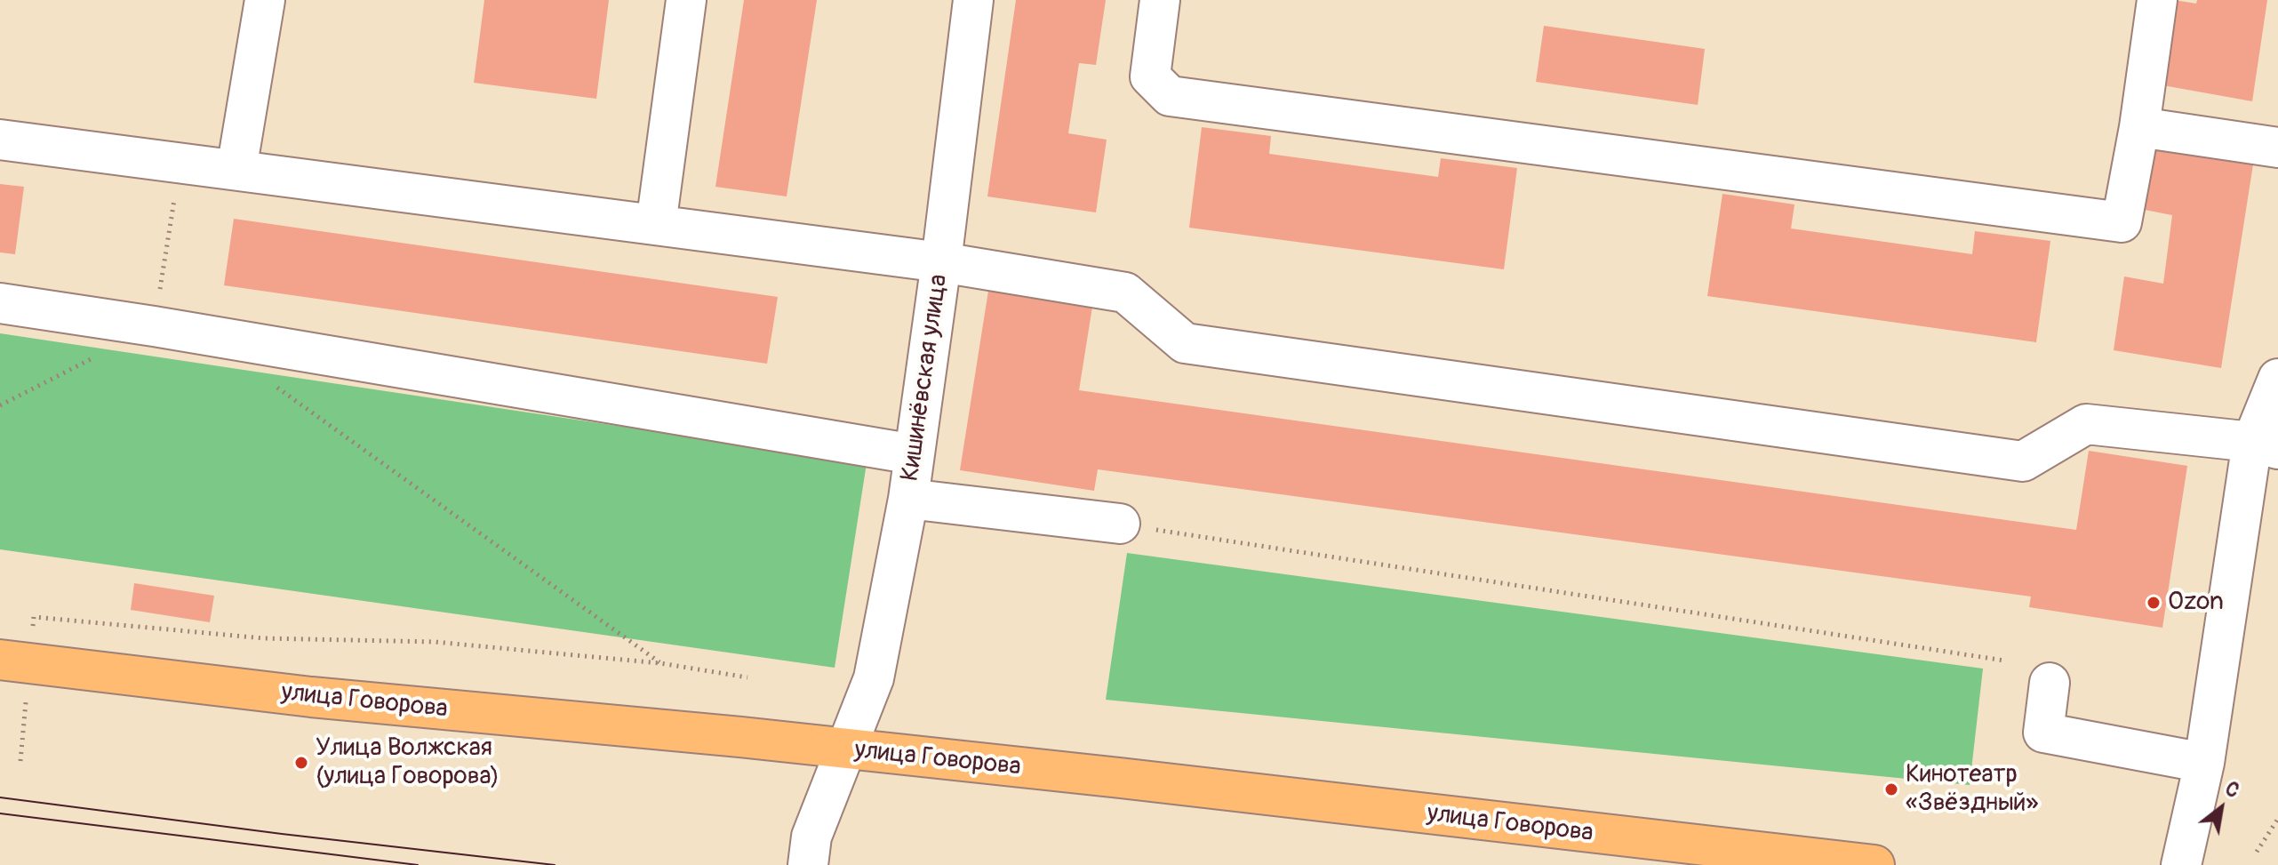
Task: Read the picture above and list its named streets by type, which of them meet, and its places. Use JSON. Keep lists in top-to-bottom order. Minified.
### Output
{"streets":{"main road":["улица Говорова"],"street":["Кишинёвская улица"]},"crossings":[["Кишинёвская улица","улица Говорова"]],"places":["Ozon","Улица Волжская (улица Говорова)","Кинотеатр «Звёздный»"],"north":"top right"}
